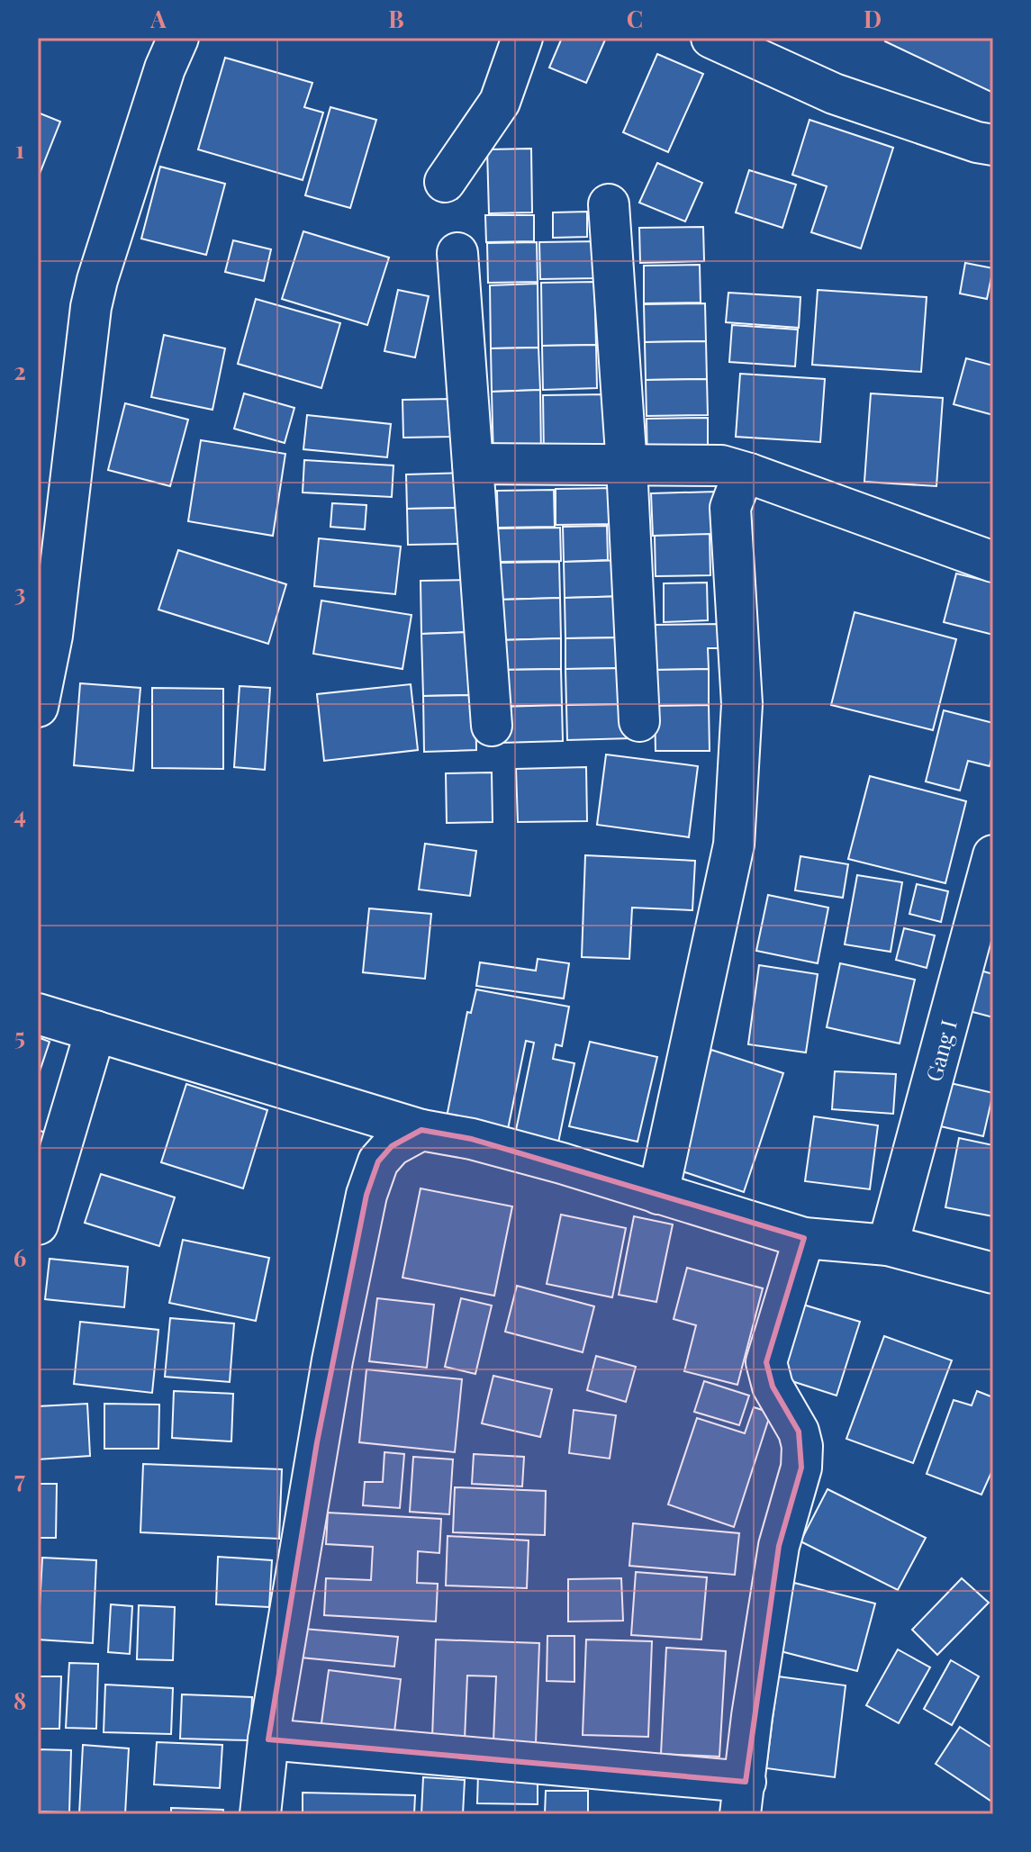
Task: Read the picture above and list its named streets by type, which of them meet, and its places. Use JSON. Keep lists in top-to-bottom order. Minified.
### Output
{"streets":{"street":["Gang I"]},"grid":{"columns":["A","B","C","D"],"rows":["1","2","3","4","5","6","7","8"]}}
